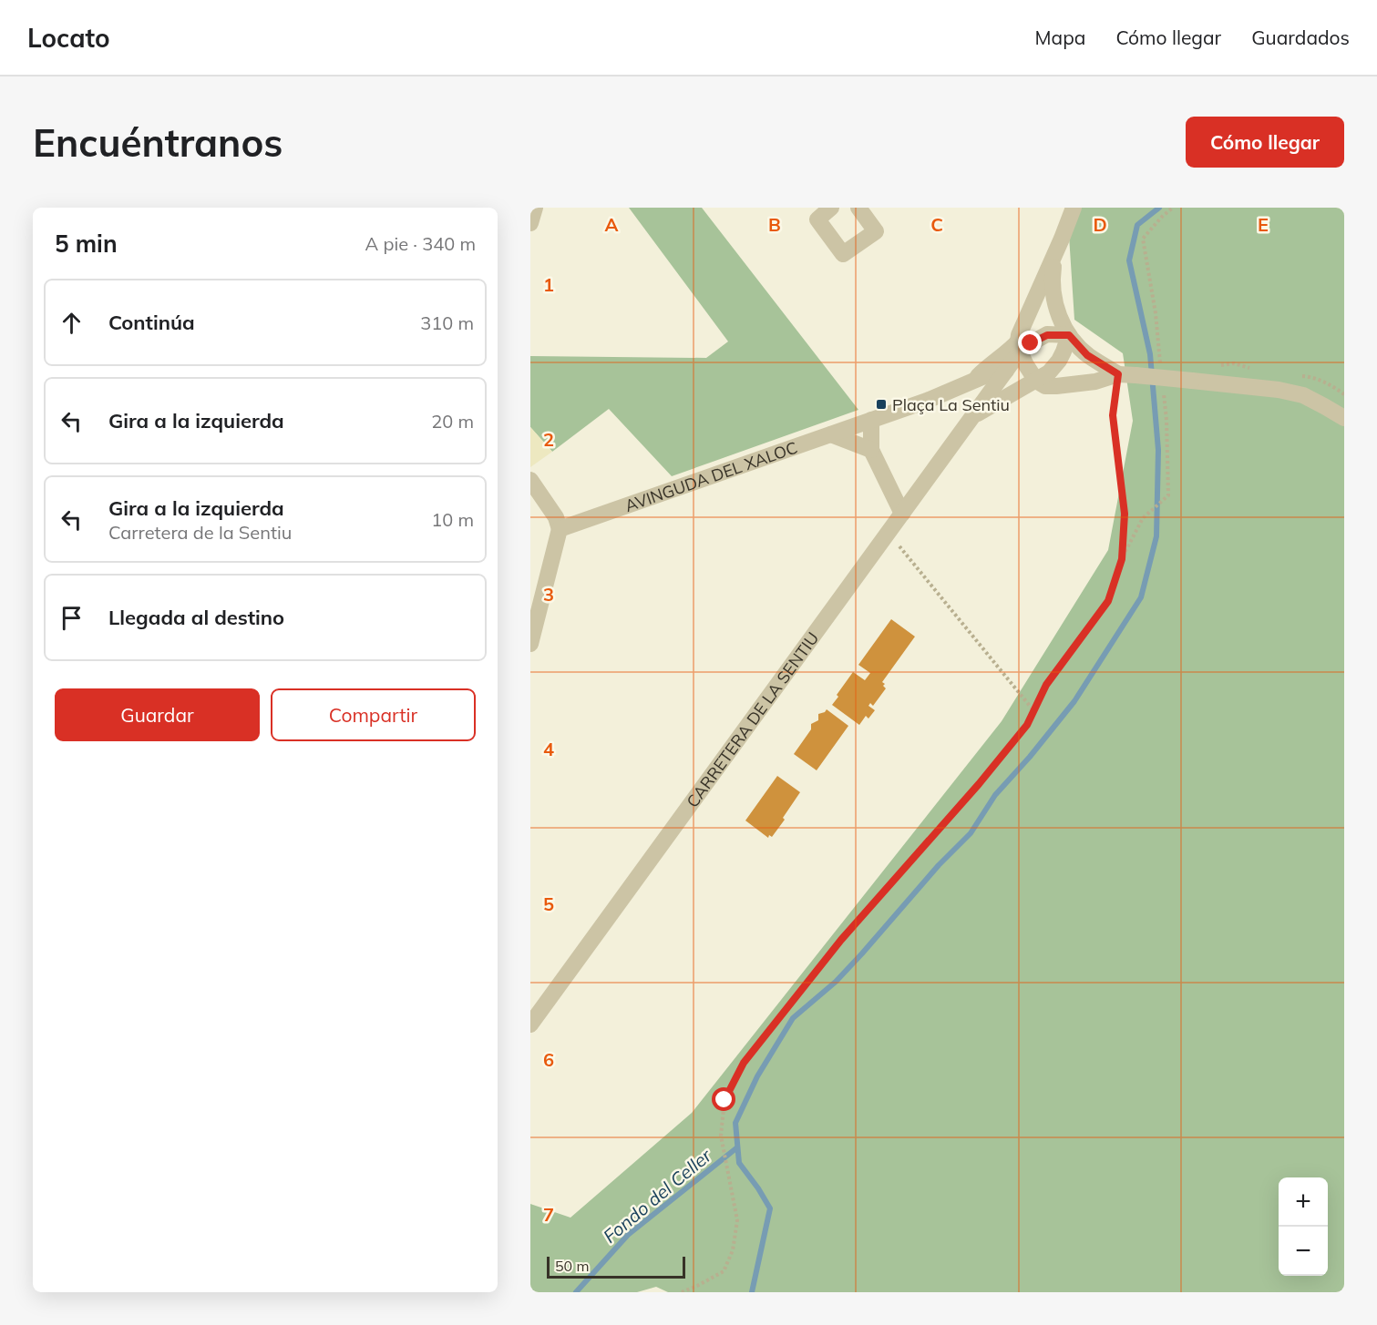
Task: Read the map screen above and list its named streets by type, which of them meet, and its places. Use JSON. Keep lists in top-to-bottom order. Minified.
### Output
{"streets":{"street":["AVINGUDA DEL XALOC","CARRETERA DE LA SENTIU"]},"water":["Fondo del Celler"],"places":{"transit":["Plaça La Sentiu"]},"scale_bar":"50 m","page":{"header":"Locato","nav":["Mapa","Cómo llegar","Guardados"],"buttons":["Cómo llegar",["Guardar","Compartir"]],"title":"Encuéntranos","heading":["5 min","A pie · 340 m"],"list":[["Continúa","310 m"],["Gira a la izquierda","20 m"],["Gira a la izquierda","Carretera de la Sentiu","10 m"],"Llegada al destino"],"map_buttons":["+","−"],"scale":"50 m"},"grid":{"columns":["A","B","C","D","E"],"rows":["1","2","3","4","5","6","7"]}}
